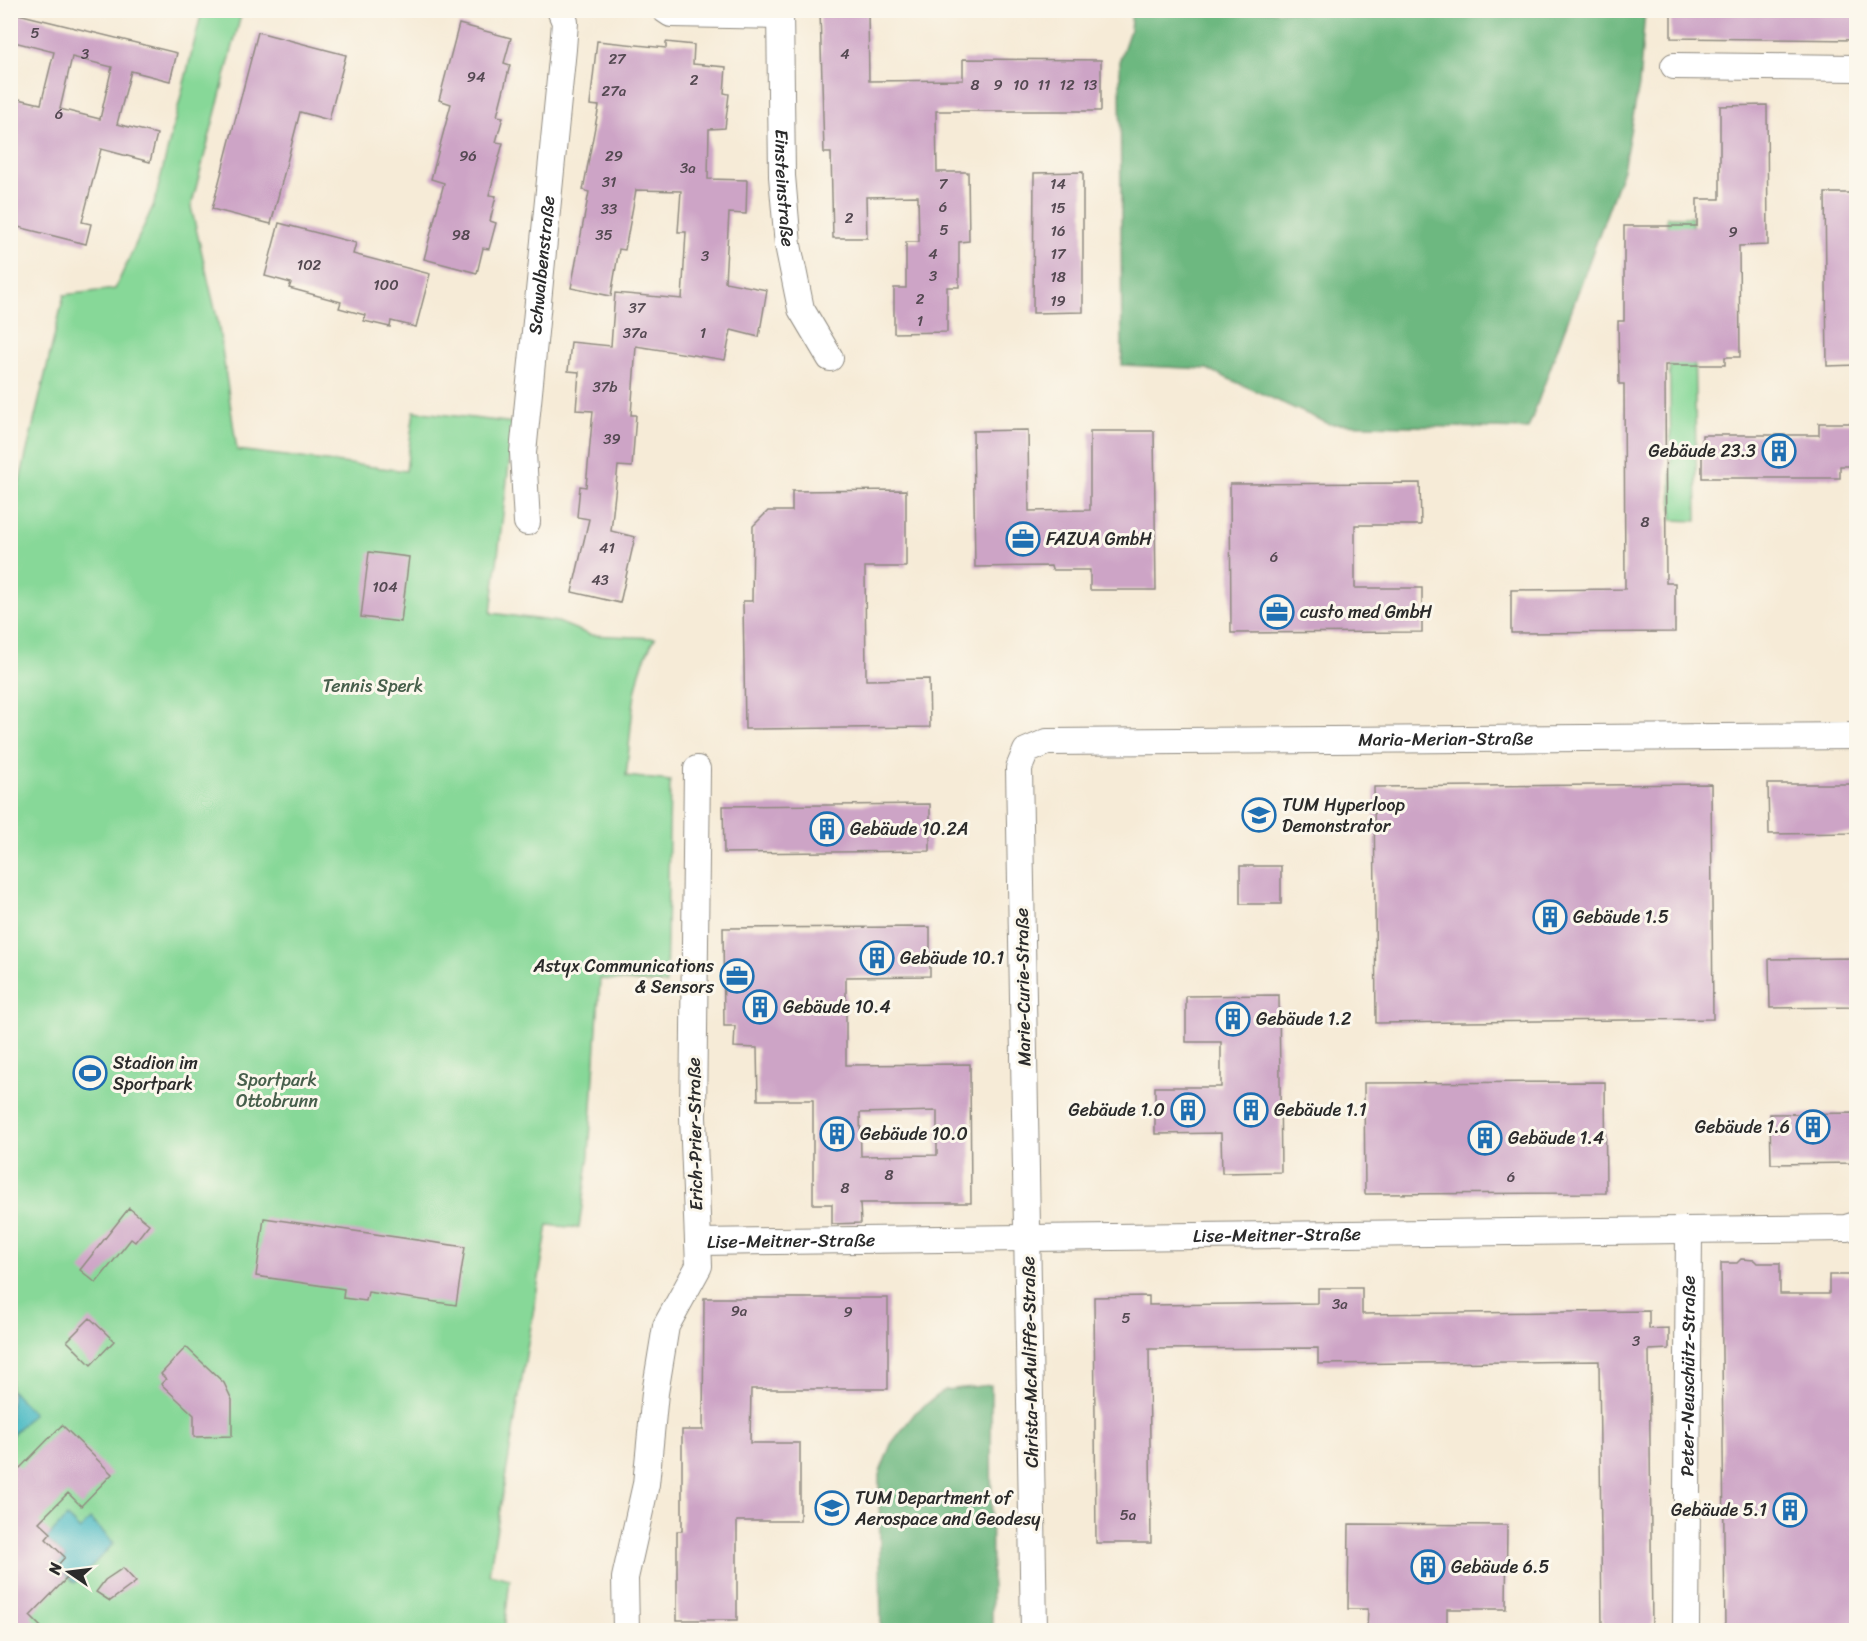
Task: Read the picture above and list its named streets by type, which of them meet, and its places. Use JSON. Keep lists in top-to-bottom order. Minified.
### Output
{"streets":{"street":["Einsteinstraße","Schwalbenstraße","Maria-Merian-Straße","Marie-Curie-Straße","Erich-Prier-Straße","Lise-Meitner-Straße","Christa-McAuliffe-Straße","Peter-Neuschütz-Straße"]},"crossings":[["Maria-Merian-Straße","Marie-Curie-Straße"],["Marie-Curie-Straße","Lise-Meitner-Straße"],["Marie-Curie-Straße","Christa-McAuliffe-Straße"],["Erich-Prier-Straße","Lise-Meitner-Straße"],["Lise-Meitner-Straße","Christa-McAuliffe-Straße"],["Lise-Meitner-Straße","Peter-Neuschütz-Straße"]],"parks":["Tennis Sperk","Sportpark Ottobrunn"],"places":{"building":["Gebäude 23.3","Gebäude 10.2A","Gebäude 1.5","Gebäude 10.1","Gebäude 10.4","Gebäude 1.2","Gebäude 1.0","Gebäude 1.1","Gebäude 1.6","Gebäude 10.0","Gebäude 1.4","Gebäude 5.1","Gebäude 6.5"],"office":["FAZUA GmbH","custo med GmbH","Astyx Communications & Sensors"],"school or university":["TUM Hyperloop Demonstrator","TUM Department of Aerospace and Geodesy"],"sports":["Stadion im Sportpark"]},"house_numbers":["5","3","4","27","94","2","8","9","10","11","12","13","27a","6","96","29","3a","31","7","14","6","15","33","2","5","16","9","98","35","4","17","3","102","3","18","100","2","19","37","1","37a","1","37b","39","8","41","6","43","104","8","6","8","3a","9a","9","5","3","5a"],"north":"left"}
